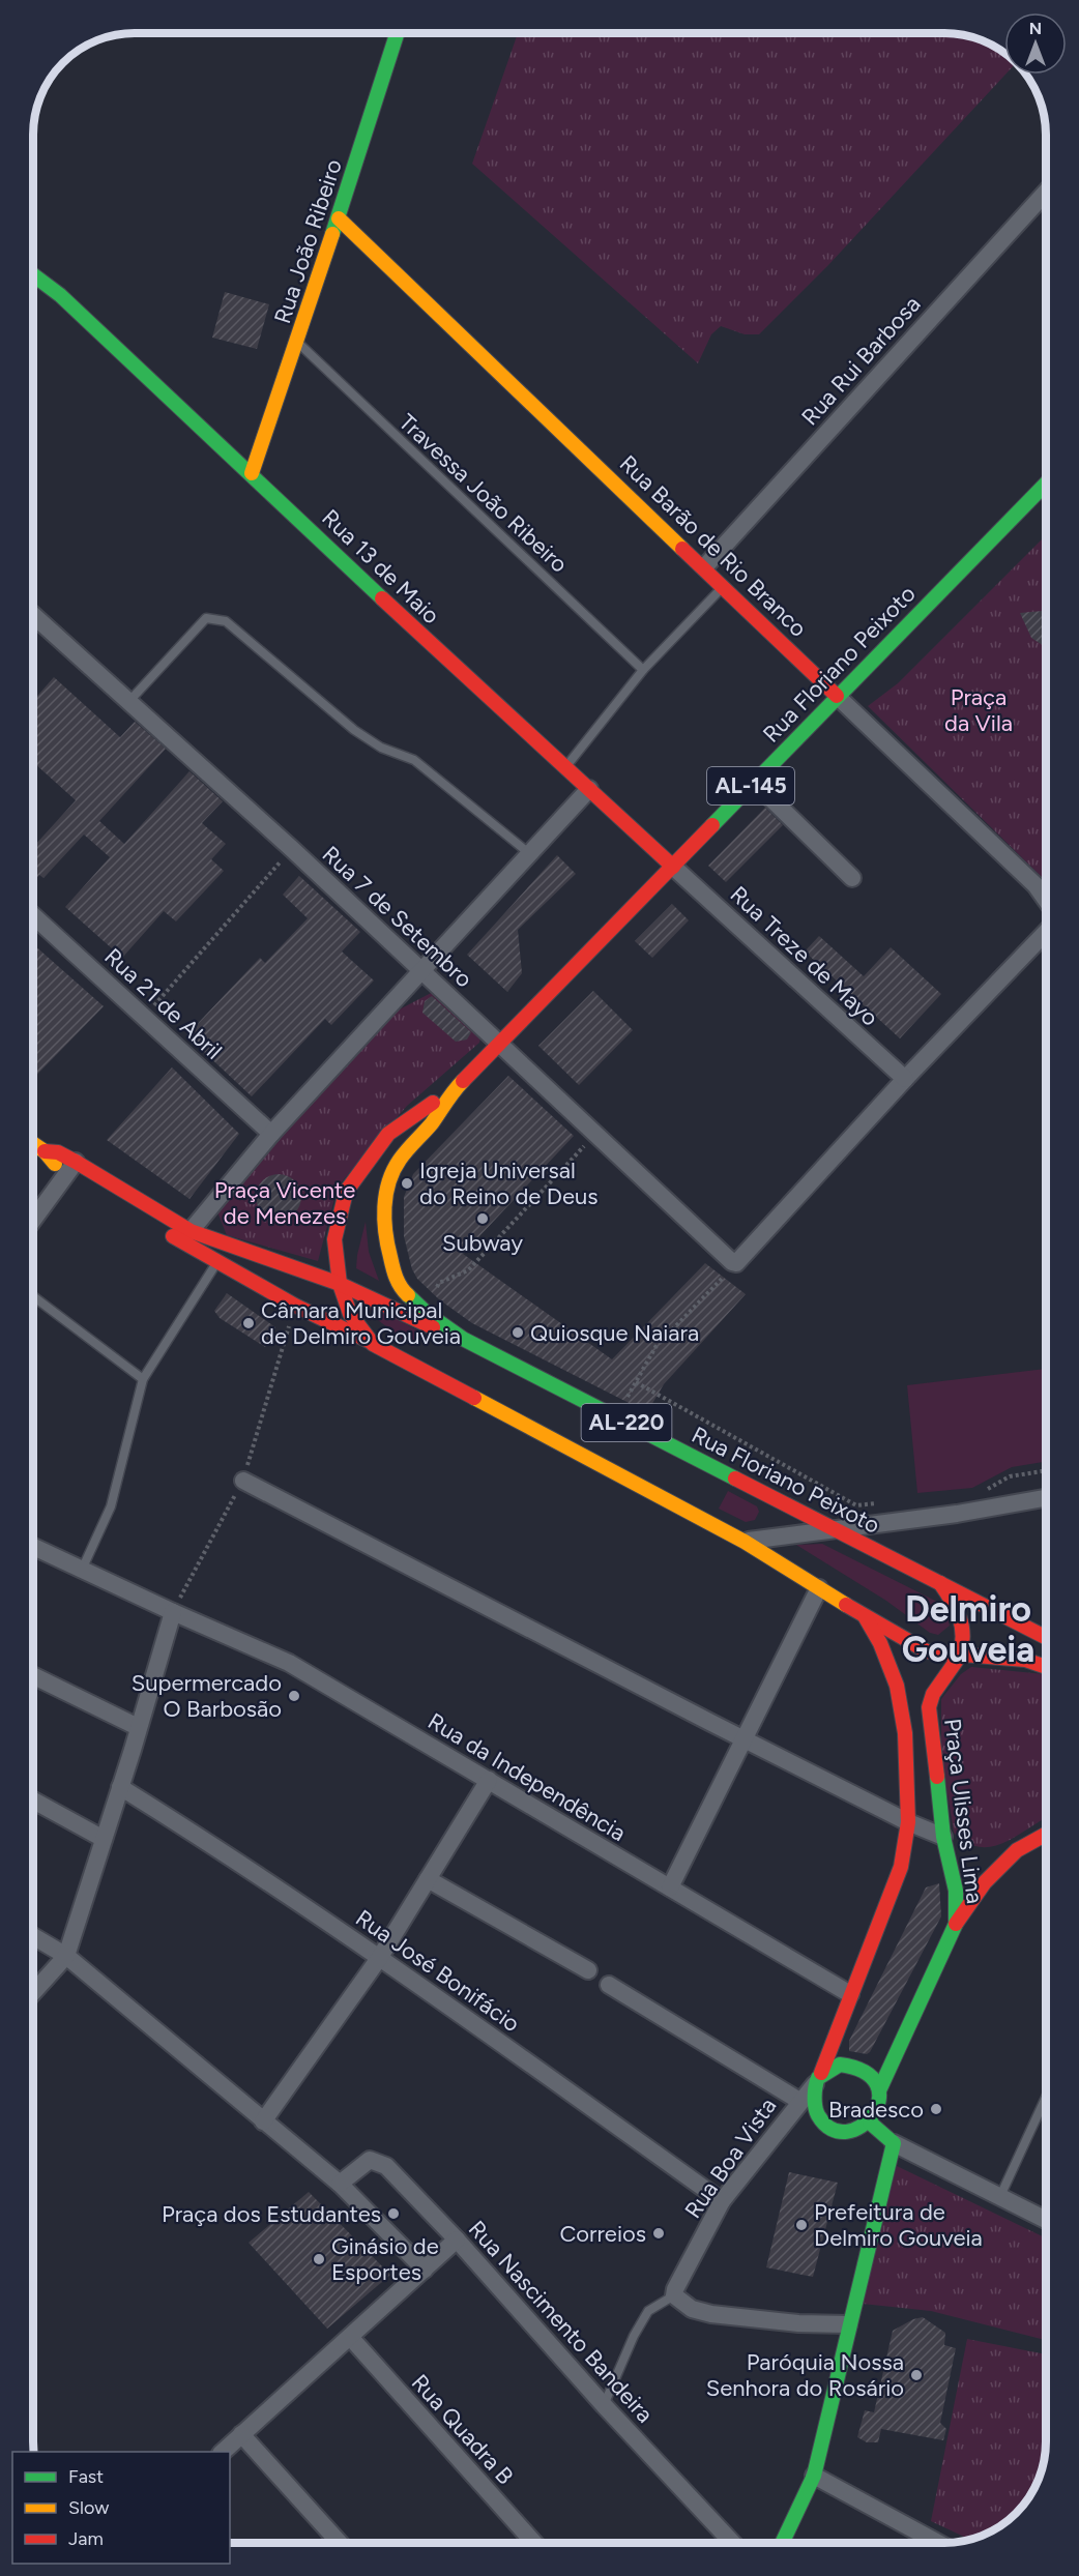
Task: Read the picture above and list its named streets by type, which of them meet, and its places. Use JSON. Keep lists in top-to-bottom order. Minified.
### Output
{"streets":{"main road":["Rua João Ribeiro","Rua Barão de Rio Branco","Rua 13 de Maio","Rua Floriano Peixoto","AL-145","AL-220","Praça Ulisses Lima"],"street":["Rua Rui Barbosa","Rua 7 de Setembro","Rua Treze de Mayo","Rua 21 de Abril","Rua da Independência","Rua José Bonifácio","Rua Boa Vista","Rua Nascimento Bandeira","Rua Quadra B"],"lane":["Travessa João Ribeiro"]},"crossings":[["Rua João Ribeiro","Travessa João Ribeiro"],["Rua João Ribeiro","Rua Barão de Rio Branco"],["Rua João Ribeiro","Rua 13 de Maio"],["Rua Rui Barbosa","Rua Barão de Rio Branco"],["Rua Barão de Rio Branco","Rua Floriano Peixoto"],["Rua 13 de Maio","Rua Floriano Peixoto"],["Rua 13 de Maio","Rua Treze de Mayo"],["Rua Floriano Peixoto","Rua 7 de Setembro"],["Rua Floriano Peixoto","Rua Treze de Mayo"],["Rua Floriano Peixoto","AL-220"],["AL-220","Praça Ulisses Lima"],["Praça Ulisses Lima","Rua Boa Vista"],["Rua José Bonifácio","Rua Boa Vista"]],"districts":["Delmiro Gouveia"],"parks":["Praça da Vila","Praça Vicente de Menezes"],"places":["Igreja Universal do Reino de Deus","Subway","Câmara Municipal de Delmiro Gouveia","Quiosque Naiara","Supermercado O Barbosão","Bradesco","Praça dos Estudantes","Prefeitura de Delmiro Gouveia","Correios","Ginásio de Esportes","Paróquia Nossa Senhora do Rosário"],"legend":["Fast","Slow","Jam"],"north":"top"}
